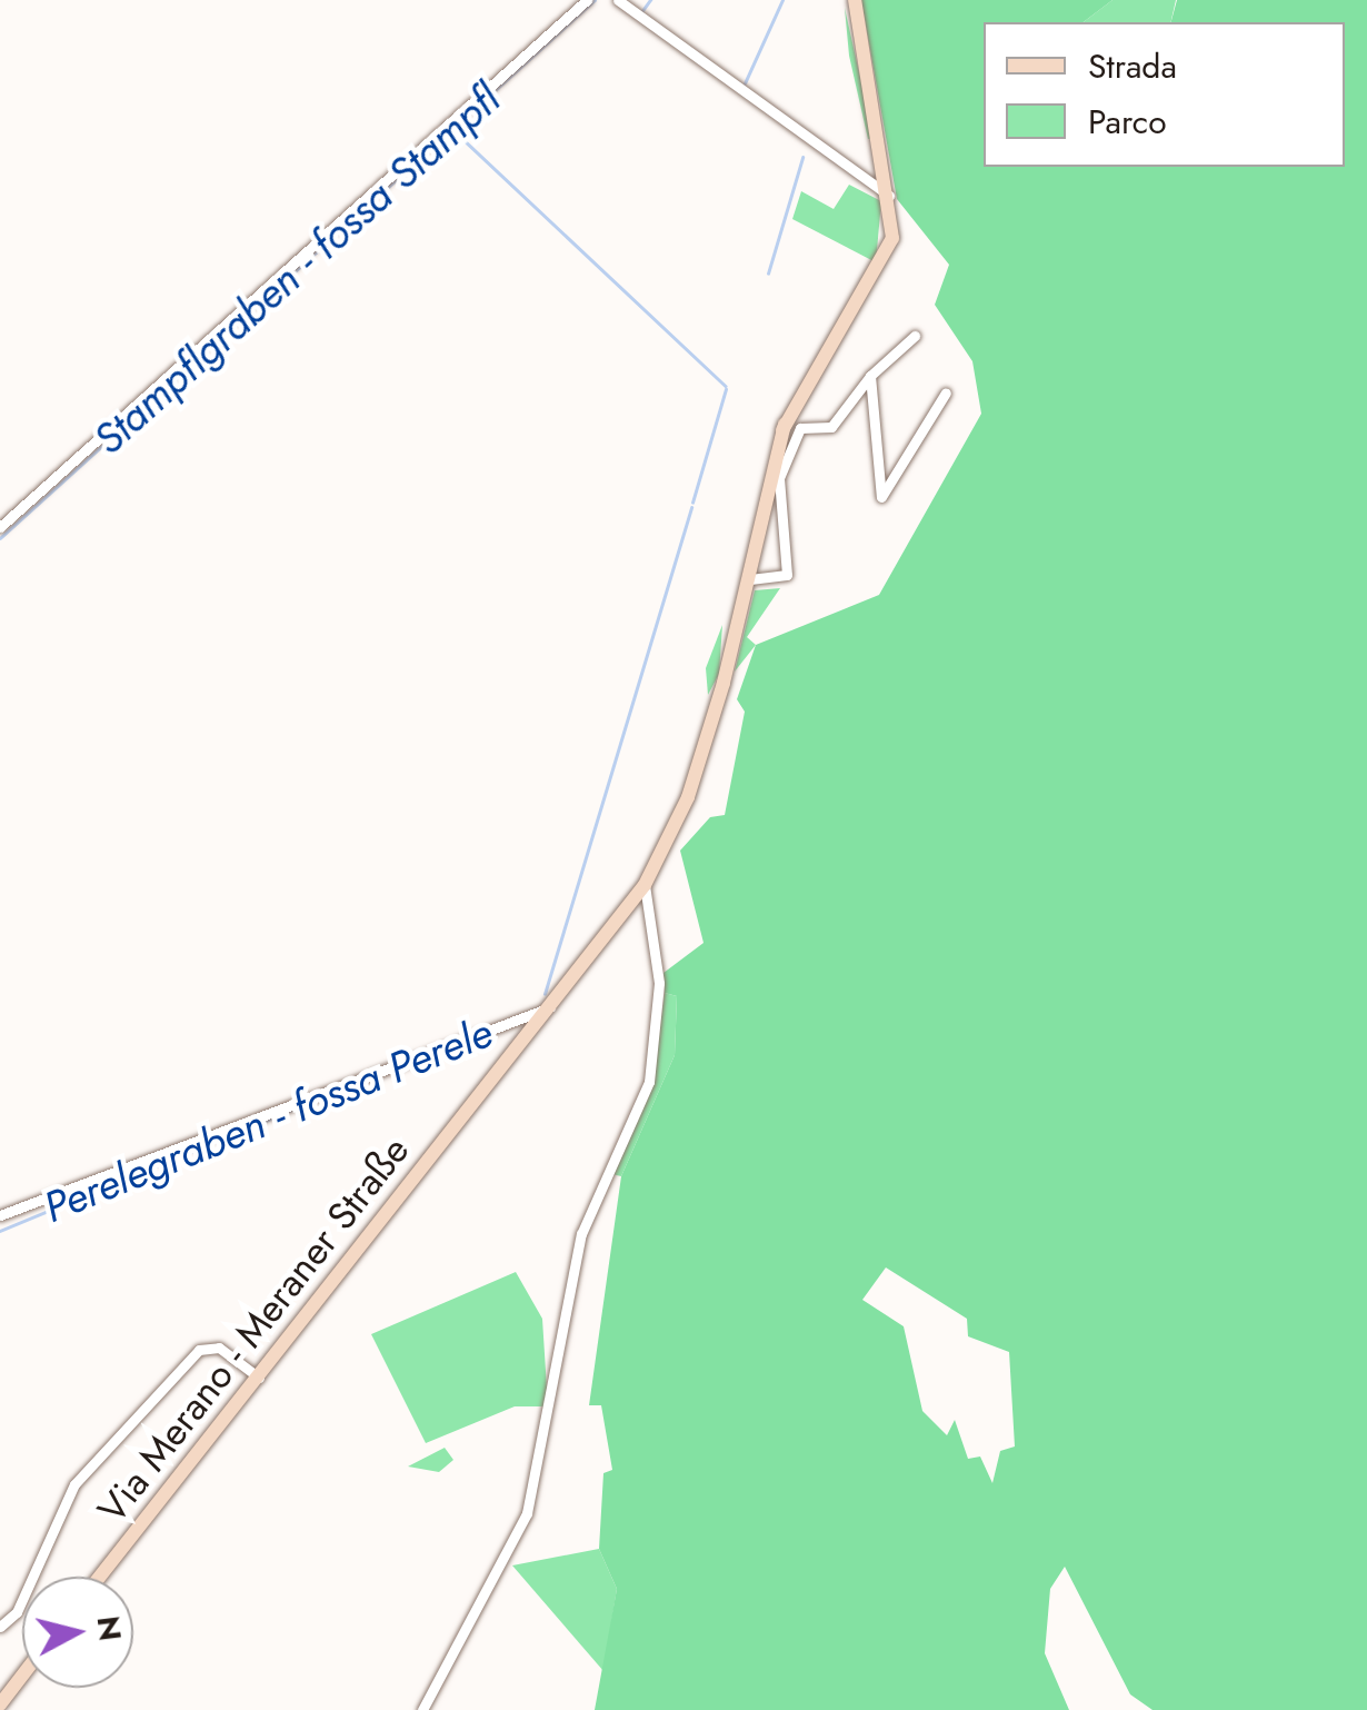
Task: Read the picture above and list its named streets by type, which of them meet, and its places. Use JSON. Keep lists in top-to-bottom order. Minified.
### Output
{"streets":{"main road":["Via Merano - Meraner Straße"]},"water":["Stampflgraben - fossa Stampfl","Perelegraben - fossa Perele"],"legend":["Strada","Parco"],"north":"right"}
